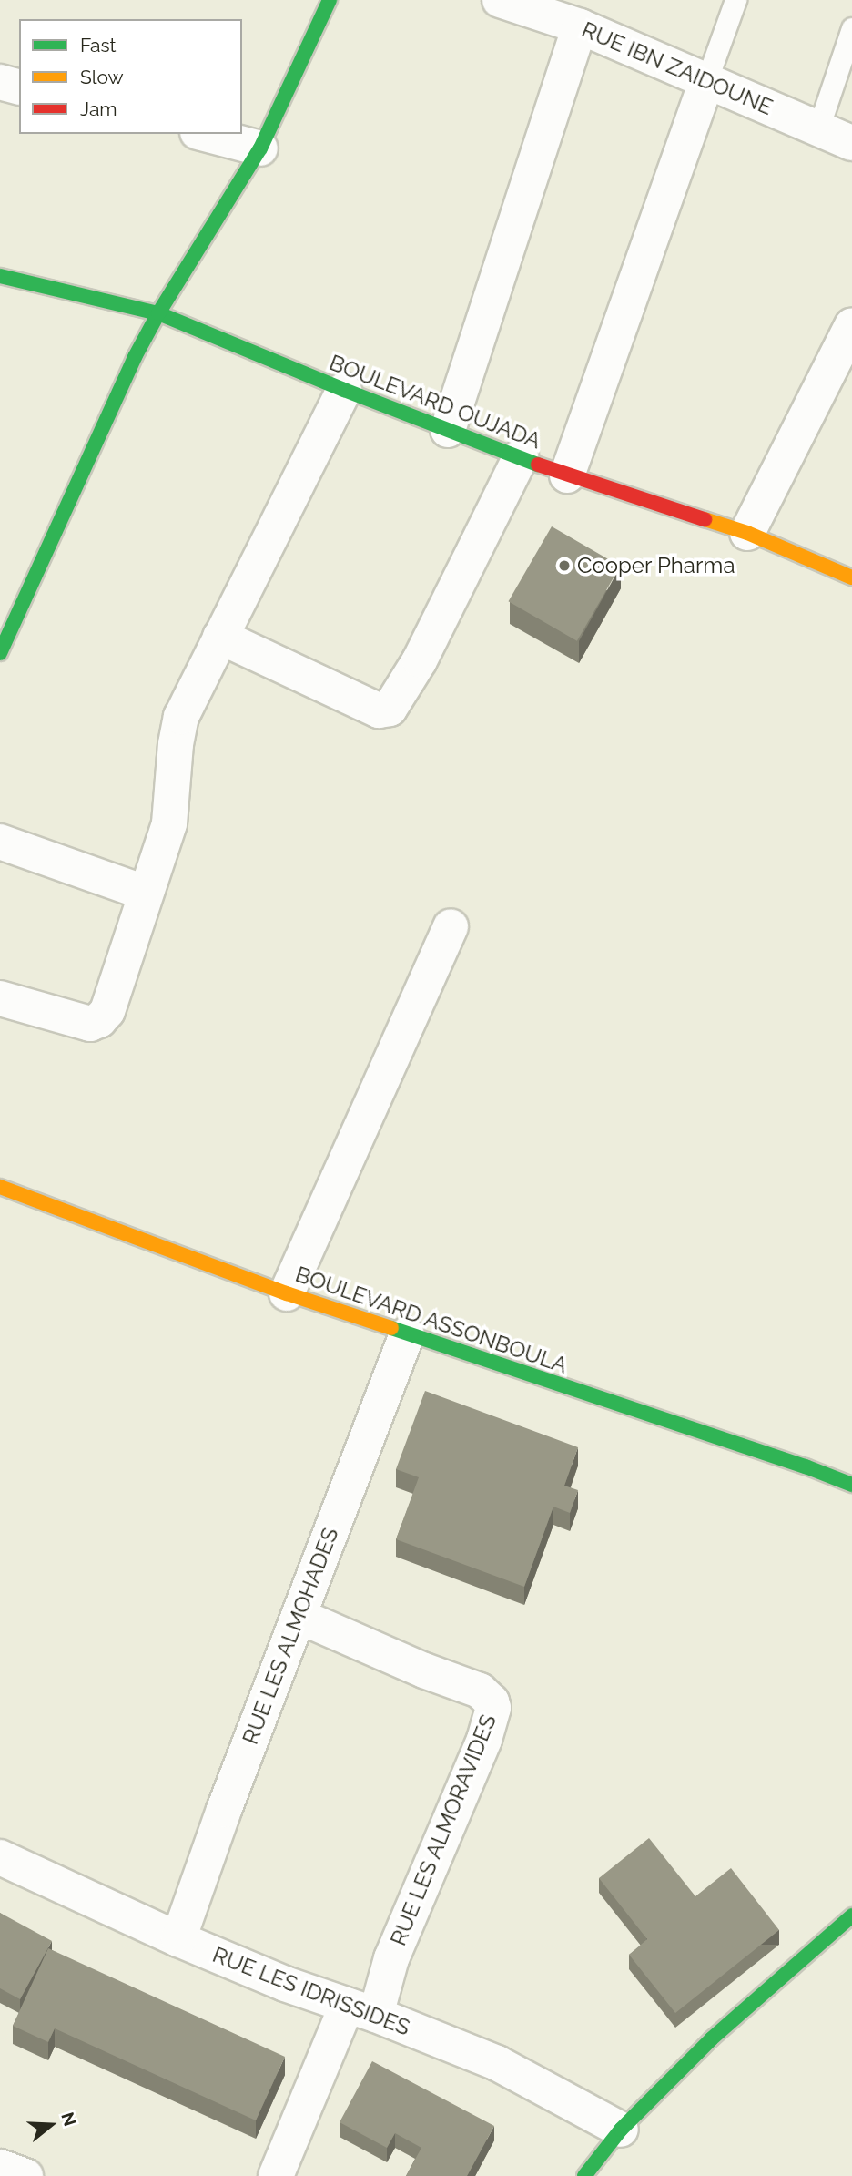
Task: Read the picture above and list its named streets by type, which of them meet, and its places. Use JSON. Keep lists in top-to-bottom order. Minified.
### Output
{"streets":{"street":["RUE IBN ZAIDOUNE","BOULEVARD OUJADA","BOULEVARD ASSONBOULA","RUE LES ALMOHADES","RUE LES ALMORAVIDES","RUE LES IDRISSIDES"]},"crossings":[["BOULEVARD ASSONBOULA","RUE LES ALMOHADES"],["RUE LES ALMOHADES","RUE LES ALMORAVIDES"],["RUE LES ALMOHADES","RUE LES IDRISSIDES"],["RUE LES ALMORAVIDES","RUE LES IDRISSIDES"]],"places":["Cooper Pharma"],"legend":["Fast","Slow","Jam"],"north":"right"}
